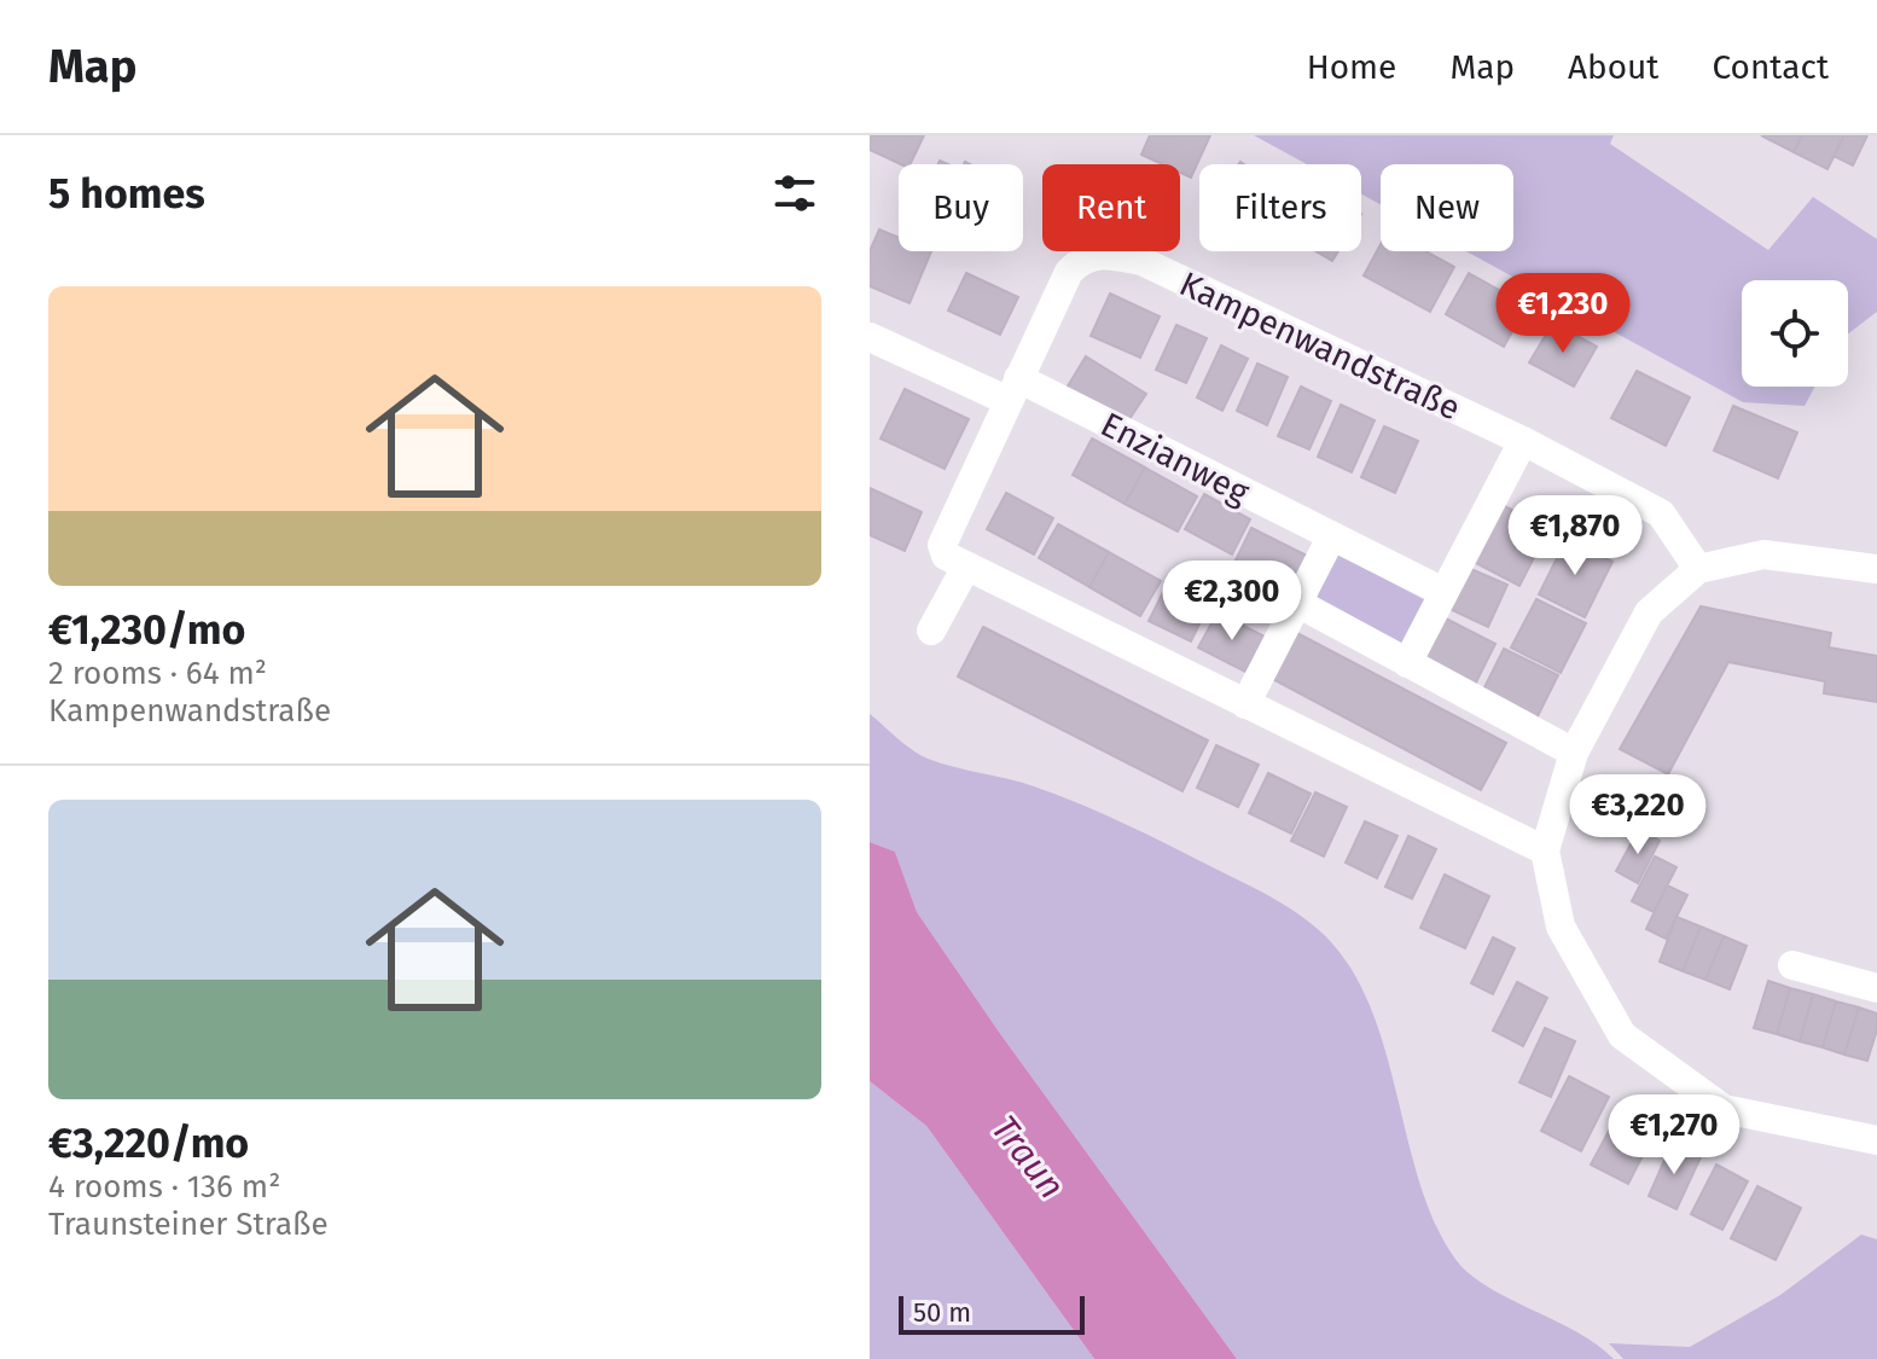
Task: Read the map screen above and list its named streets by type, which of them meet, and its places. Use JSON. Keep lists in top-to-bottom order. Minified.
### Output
{"streets":{"street":["Kampenwandstraße","Enzianweg"]},"crossings":[["Kampenwandstraße","Enzianweg"]],"water":["Traun"],"scale_bar":"50 m","page":{"header":"Map","nav":["Home","Map","About","Contact"],"heading":"5 homes","chip":["Buy","Rent","Filters","New"],"list":[{"name":"€1,230/mo","note":"2 rooms · 64 m² · Kampenwandstraße"},{"name":"€3,220/mo","note":"4 rooms · 136 m² · Traunsteiner Straße"}],"price":["€1,230","€1,870","€2,300","€3,220","€1,270"],"scale":"50 m"}}
